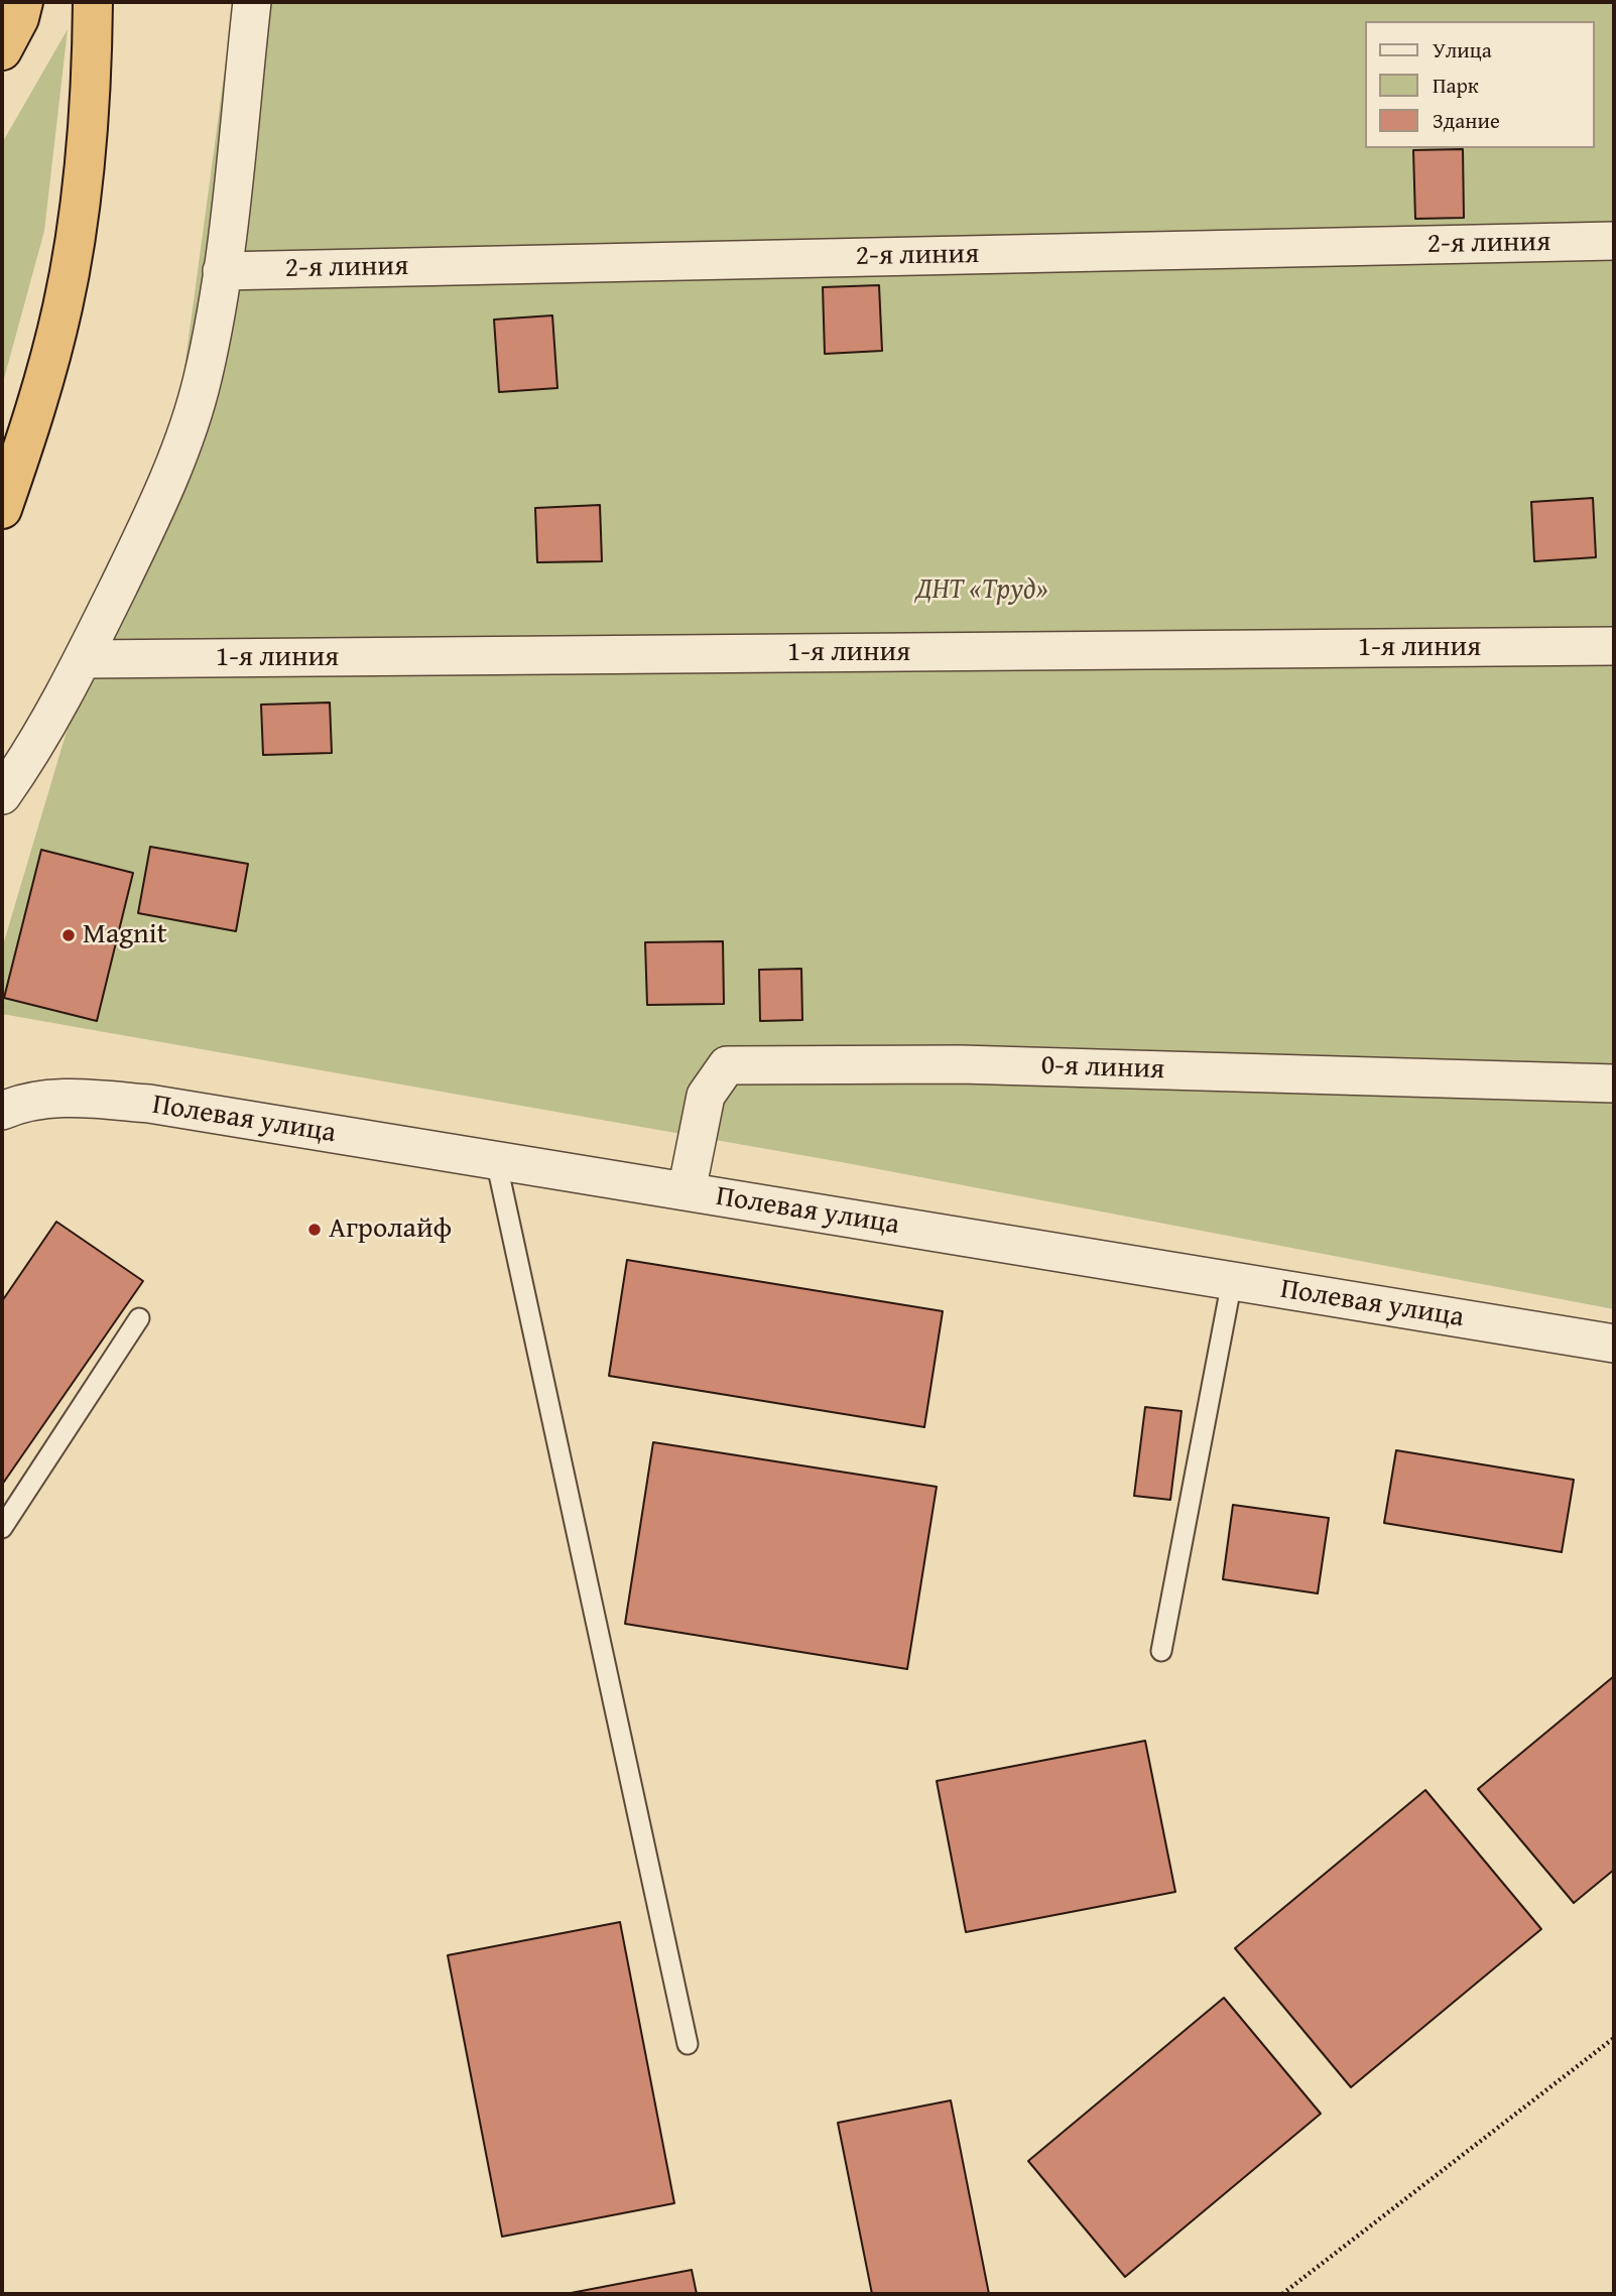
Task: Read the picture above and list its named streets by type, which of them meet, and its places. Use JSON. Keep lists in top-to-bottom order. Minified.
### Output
{"streets":{"street":["2-я линия","1-я линия","0-я линия","Полевая улица"]},"crossings":[["0-я линия","Полевая улица"]],"parks":["ДНТ «Труд»"],"places":["Magnit","Агролайф"],"legend":["Улица","Парк","Здание"]}
